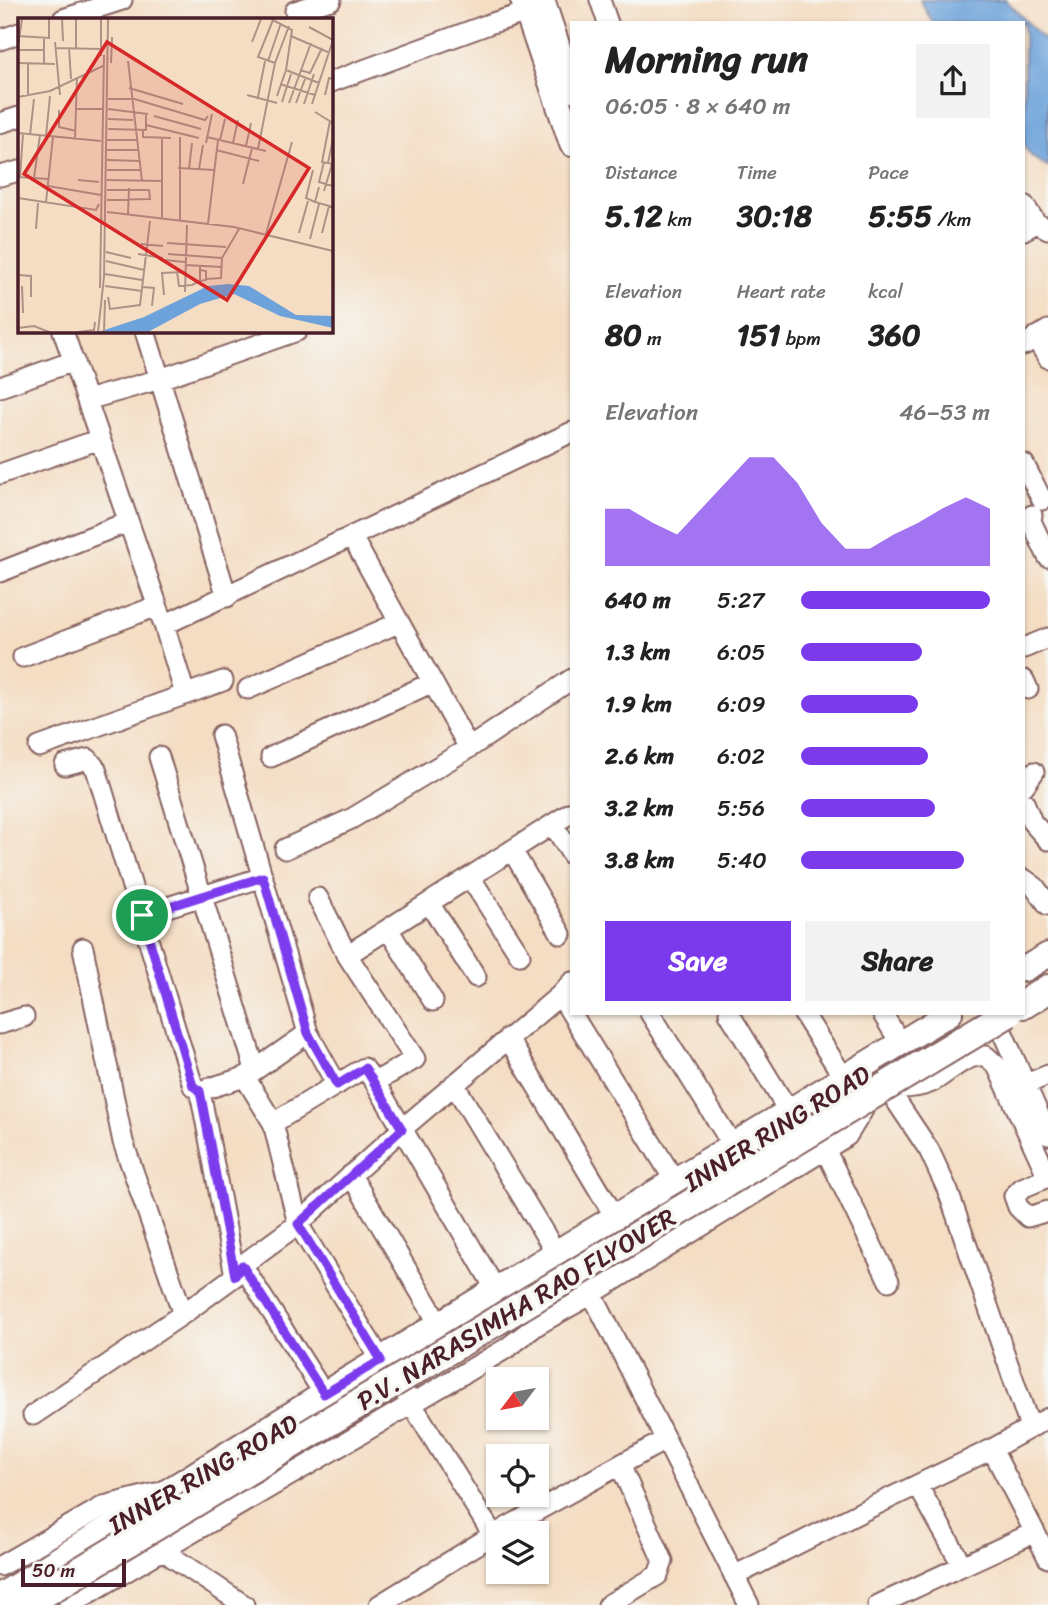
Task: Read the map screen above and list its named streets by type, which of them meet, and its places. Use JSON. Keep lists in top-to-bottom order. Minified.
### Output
{"streets":{"highway":["P.V. NARASIMHA RAO FLYOVER"],"main road":["INNER RING ROAD"]},"crossings":[["INNER RING ROAD","P.V. NARASIMHA RAO FLYOVER"]],"scale_bar":"50 m","north":"bottom left","page":{"heading":["Morning run","06:05 · 8 × 640 m"],"stats":[["Distance","5.12 km"],["Time","30:18"],["Pace","5:55 /km"],["Elevation","80 m"],["Heart rate","151 bpm"],["kcal","360"]],"chart":["Elevation","46–53 m"],"list":[{"name":"640 m","note":"5:27"},{"name":"1.3 km","note":"6:05"},{"name":"1.9 km","note":"6:09"},{"name":"2.6 km","note":"6:02"},{"name":"3.2 km","note":"5:56"},{"name":"3.8 km","note":"5:40"}],"buttons":["Save","Share"],"scale":"50 m"}}
